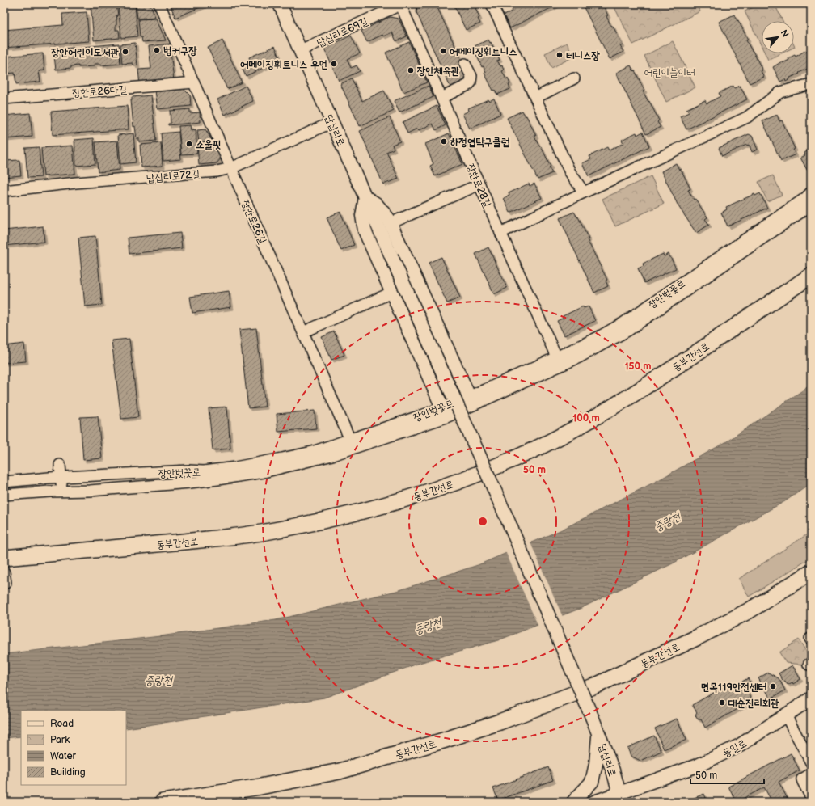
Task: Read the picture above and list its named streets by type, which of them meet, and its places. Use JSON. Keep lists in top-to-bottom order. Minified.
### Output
{"streets":{"highway":["동부간선로"],"main road":["답십리로","동일로"],"street":["답십리로69길","장한로26다길","답십리로72길","장한로28길","장한로26길","장안벚꽃로"]},"crossings":[["답십리로69길","답십리로"],["답십리로69길","장한로28길"],["장한로26다길","장한로26길"],["답십리로","답십리로72길"],["답십리로","동일로"],["답십리로72길","장한로26길"],["장한로28길","장안벚꽃로"],["장한로26길","장안벚꽃로"]],"water":["중랑천"],"parks":["어린이놀이터"],"places":["벙커구장","어메이징휘트니스","장안어린이도서관","테니스장","어메이징휘트니스 우먼","장안체육관","하정엽탁구클럽","소울핏","면목119안전센터","대순진리회관"],"legend":["Road","Park","Water","Building"],"scale_bar":"50 m","north":"top right","rings":["150 m","100 m","50 m"]}
